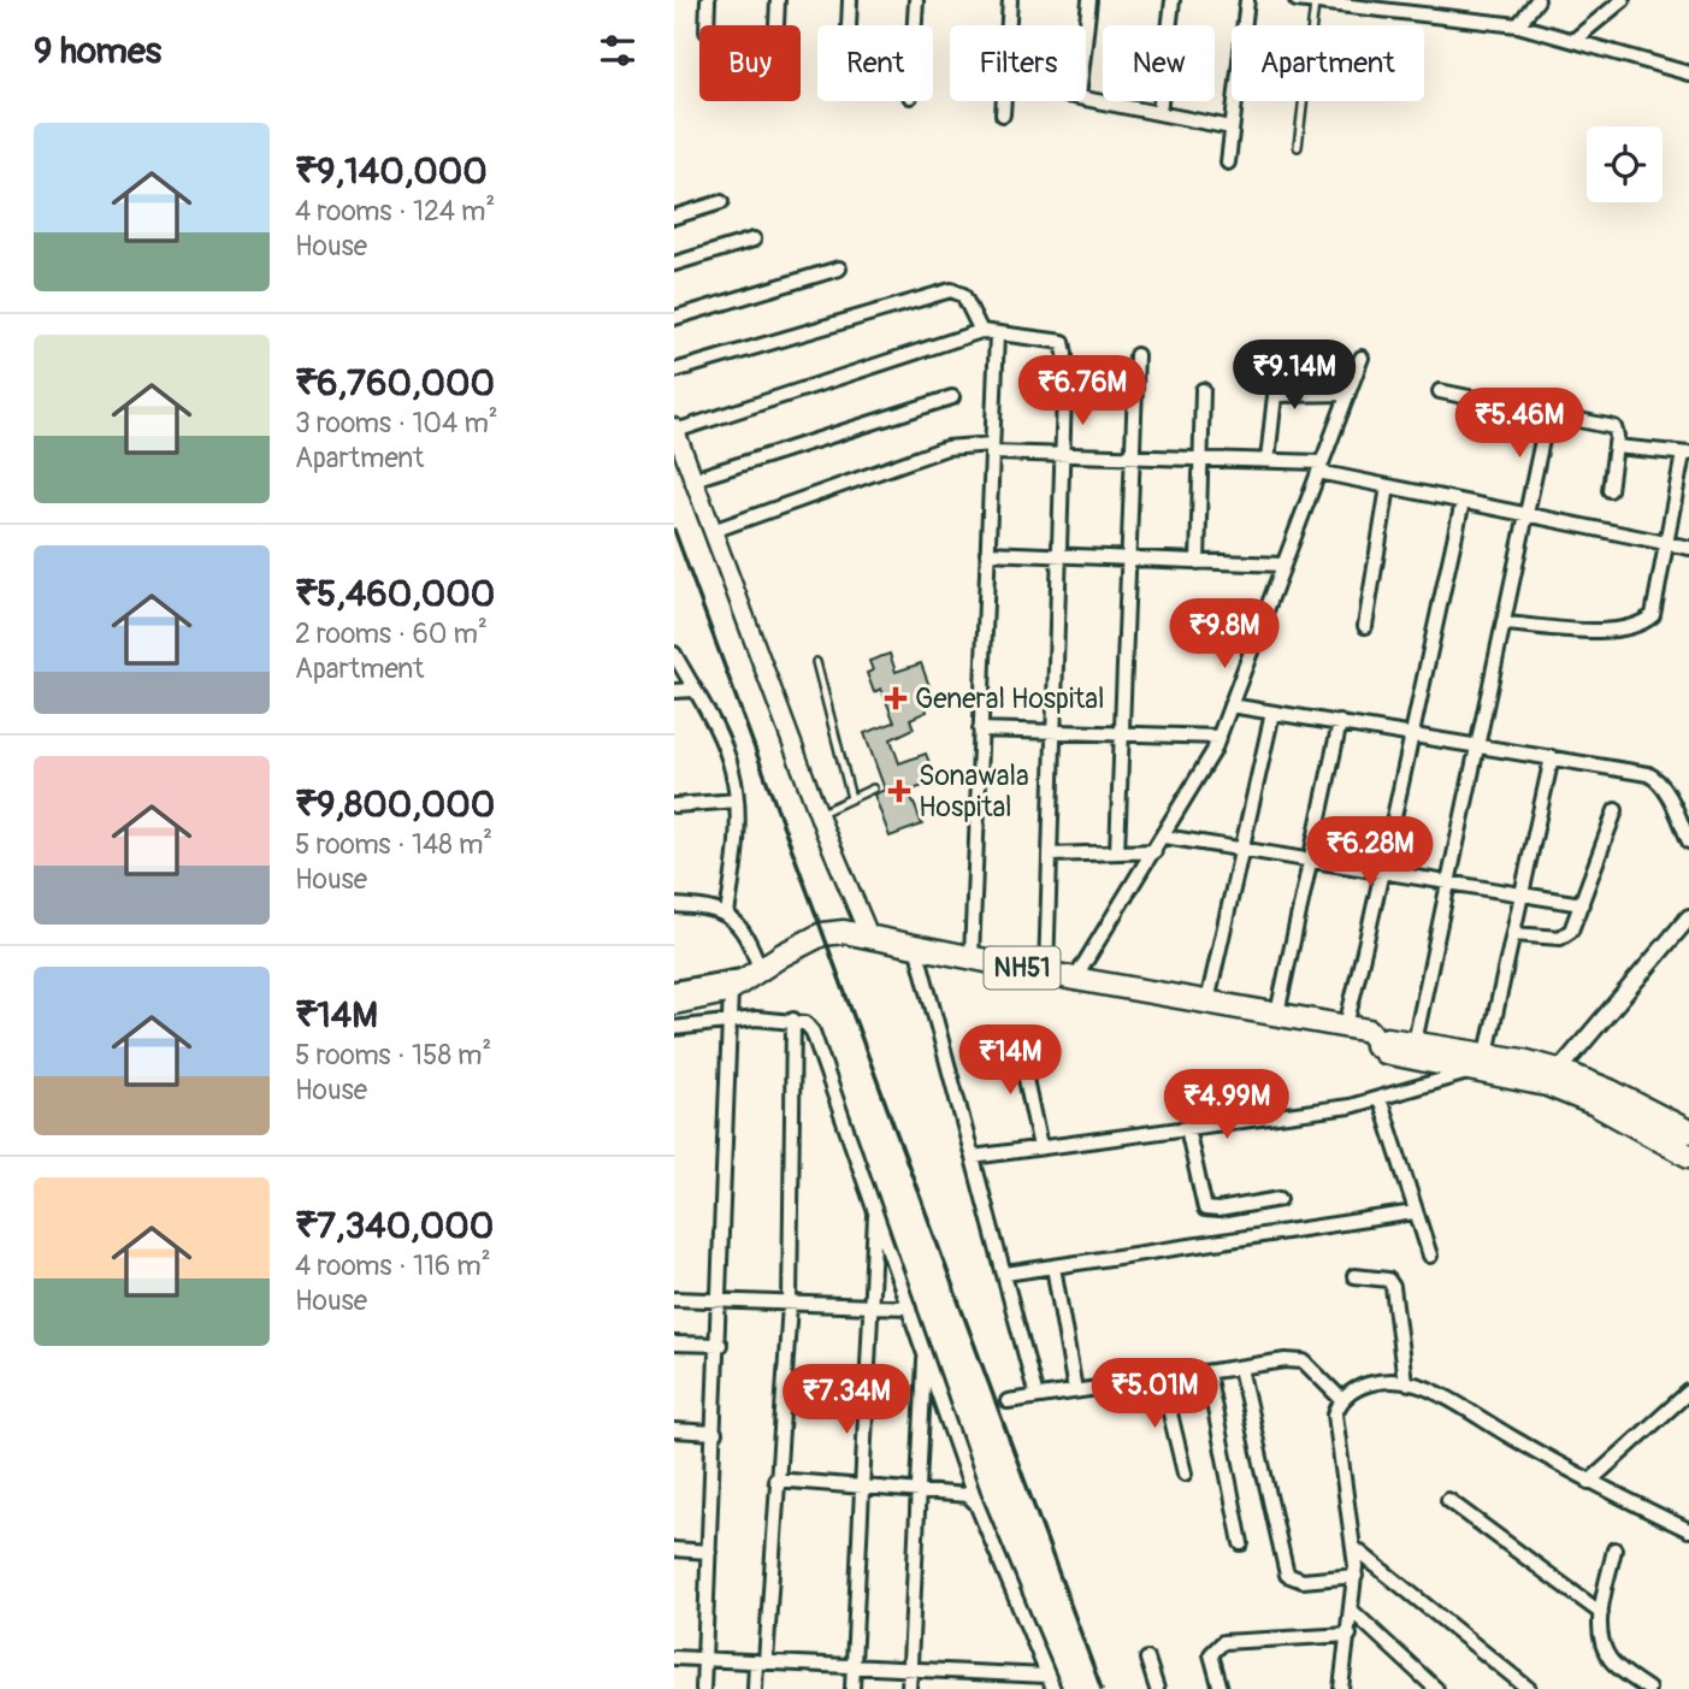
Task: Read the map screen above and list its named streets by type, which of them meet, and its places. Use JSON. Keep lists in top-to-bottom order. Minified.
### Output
{"streets":{"highway":["NH51"]},"places":{"health":["General Hospital","Sonawala Hospital"]},"page":{"heading":"9 homes","chip":["Buy","Rent","Filters","New","Apartment"],"list":[{"name":"₹9,140,000","note":"4 rooms · 124 m² · House"},{"name":"₹6,760,000","note":"3 rooms · 104 m² · Apartment"},{"name":"₹5,460,000","note":"2 rooms · 60 m² · Apartment"},{"name":"₹9,800,000","note":"5 rooms · 148 m² · House"},{"name":"₹14M","note":"5 rooms · 158 m² · House"},{"name":"₹7,340,000","note":"4 rooms · 116 m² · House"}],"price":["₹9.14M","₹6.76M","₹5.46M","₹9.8M","₹6.28M","₹14M","₹4.99M","₹5.01M","₹7.34M"]}}
